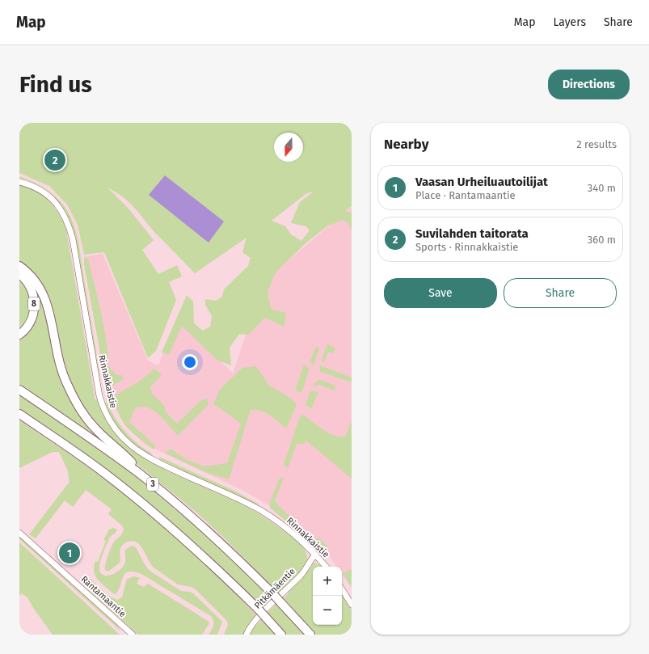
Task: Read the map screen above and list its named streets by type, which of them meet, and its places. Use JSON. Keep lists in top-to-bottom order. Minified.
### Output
{"streets":{"highway":["8","3"],"street":["Rinnakkaistie","Pitkämäentie","Rantamaantie"]},"crossings":[["Rinnakkaistie","Pitkämäentie"]],"north":"bottom","page":{"header":"Map","nav":["Map","Layers","Share"],"buttons":["Directions",["Save","Share"]],"title":"Find us","heading":["Nearby","2 results"],"pins":["2","1"],"list":[{"mark":"1","name":"Vaasan Urheiluautoilijat","note":"Place · Rantamaantie","value":"340 m"},{"mark":"2","name":"Suvilahden taitorata","note":"Sports · Rinnakkaistie","value":"360 m"}],"map_buttons":["+","−"]}}
